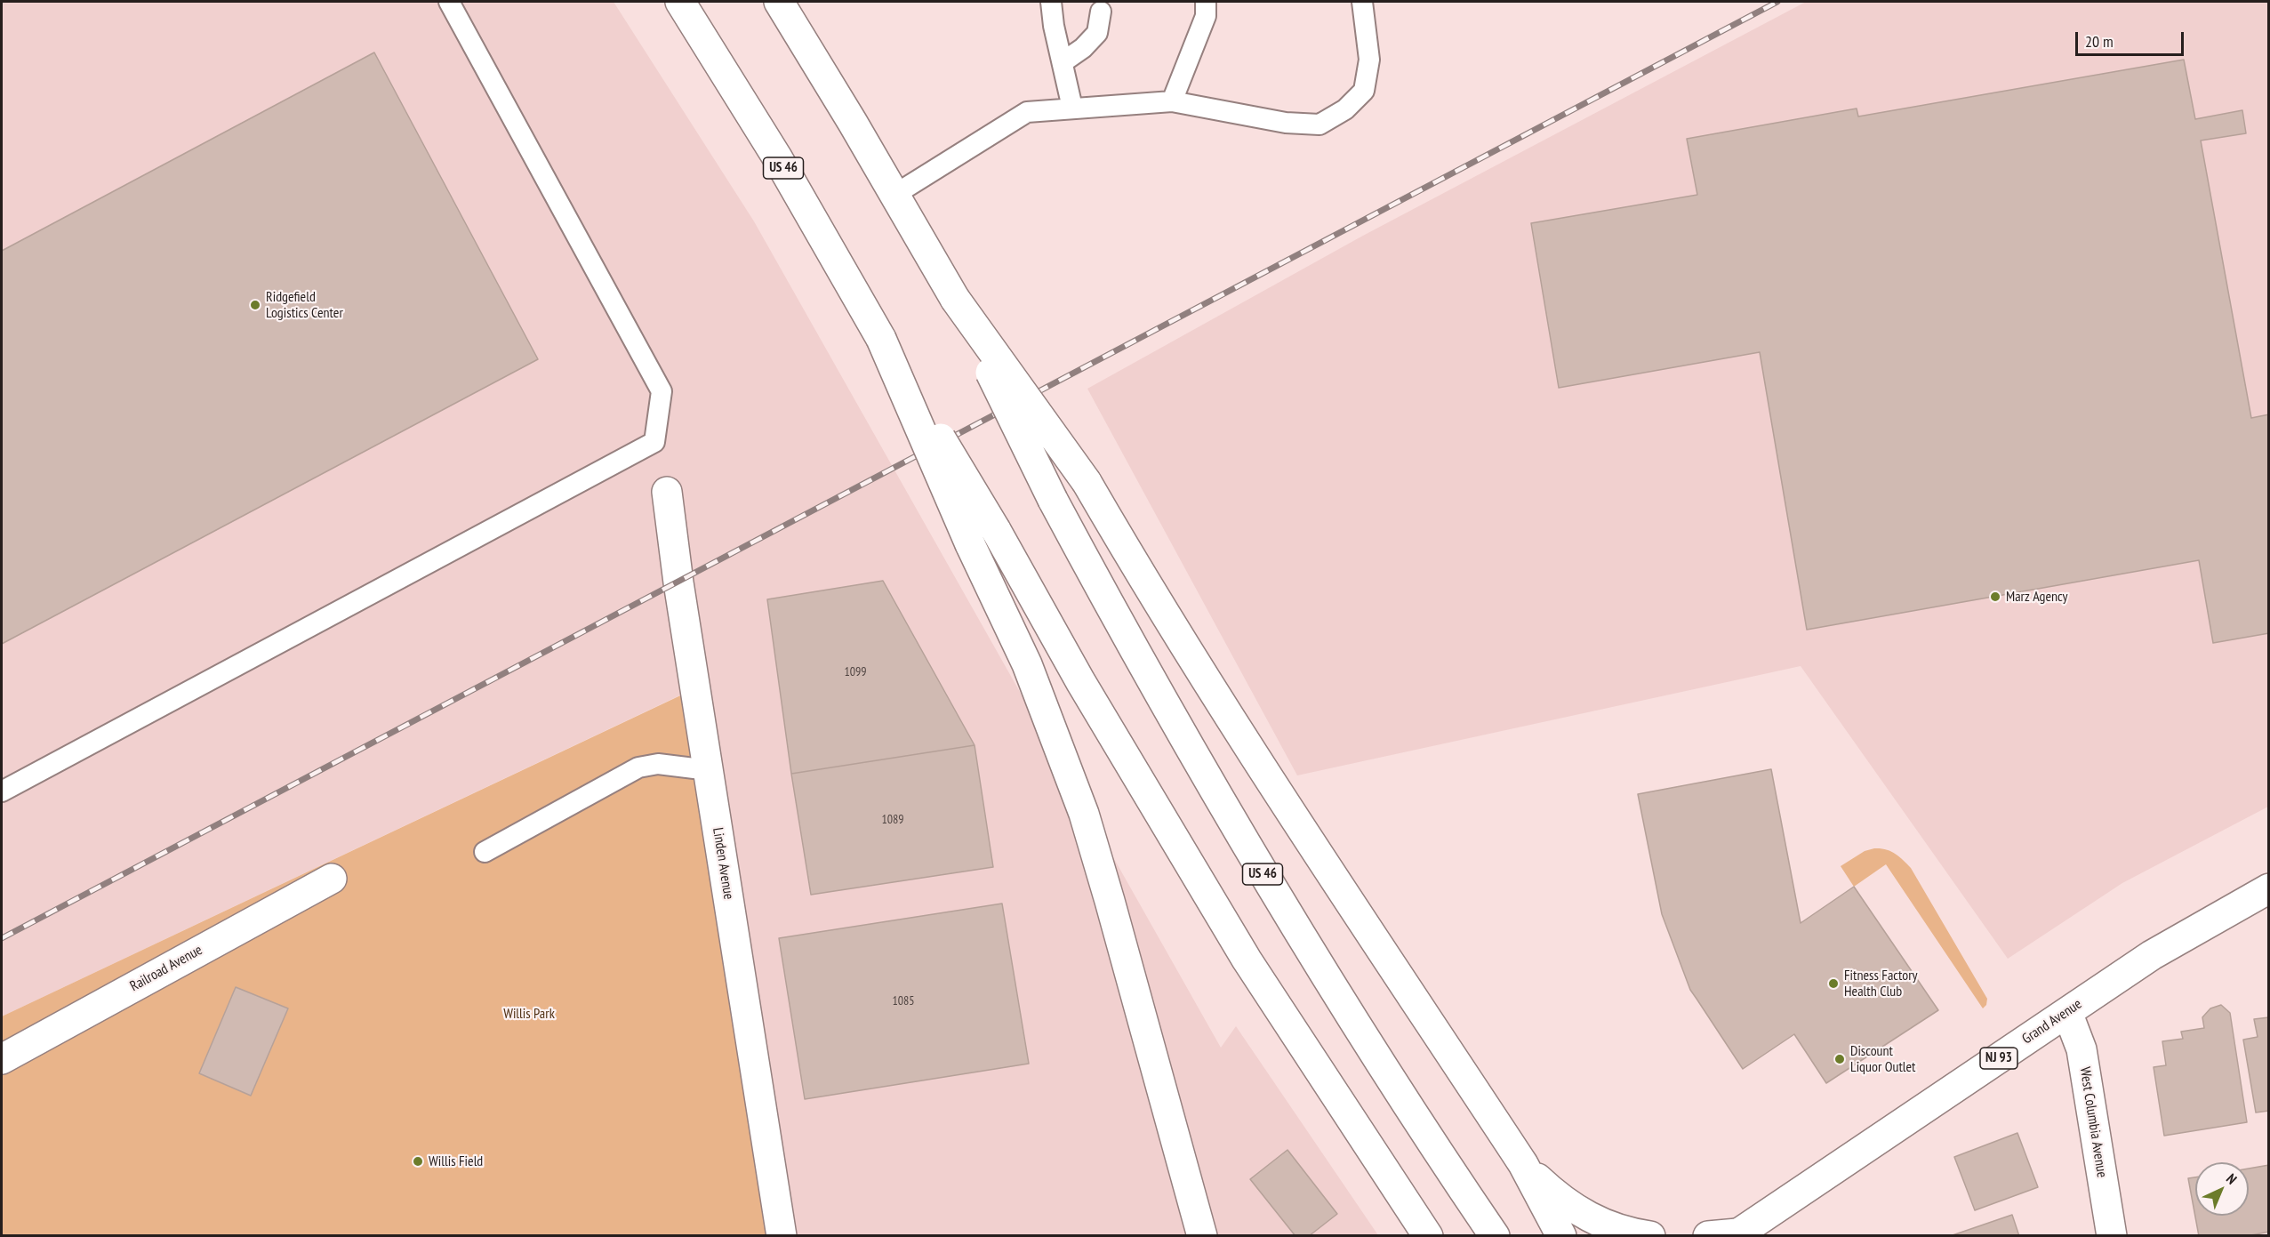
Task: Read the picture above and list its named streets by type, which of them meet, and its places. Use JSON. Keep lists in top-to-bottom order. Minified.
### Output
{"streets":{"main road":["US 46","Linden Avenue","Railroad Avenue","Grand Avenue","NJ 93","West Columbia Avenue"]},"crossings":[["Grand Avenue","West Columbia Avenue"]],"parks":["Willis Park"],"places":["Ridgefield Logistics Center","Marz Agency","Fitness Factory Health Club","Discount Liquor Outlet","Willis Field"],"house_numbers":["1099","1089","1085"],"scale_bar":"20 m","north":"top right"}
